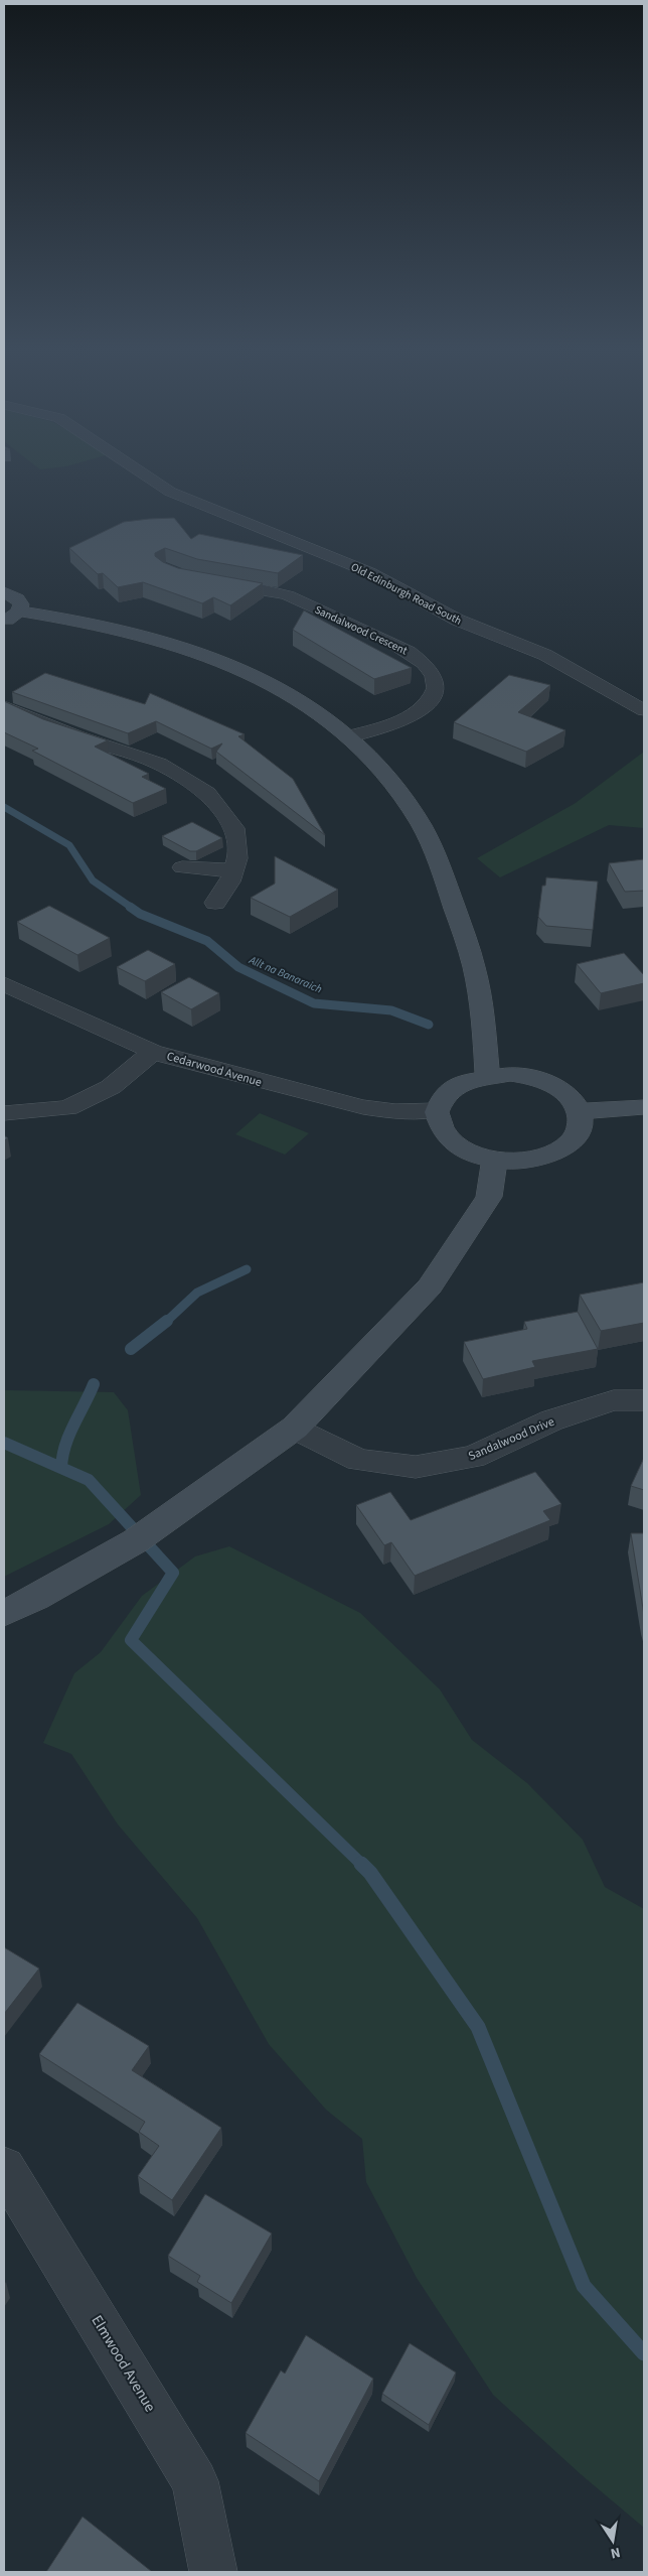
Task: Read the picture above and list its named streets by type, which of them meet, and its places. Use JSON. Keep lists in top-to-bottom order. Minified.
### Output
{"streets":{"street":["Old Edinburgh Road South","Sandalwood Crescent","Cedarwood Avenue","Sandalwood Drive","Elmwood Avenue"]},"water":["Allt na Banaraich"],"north":"bottom"}
